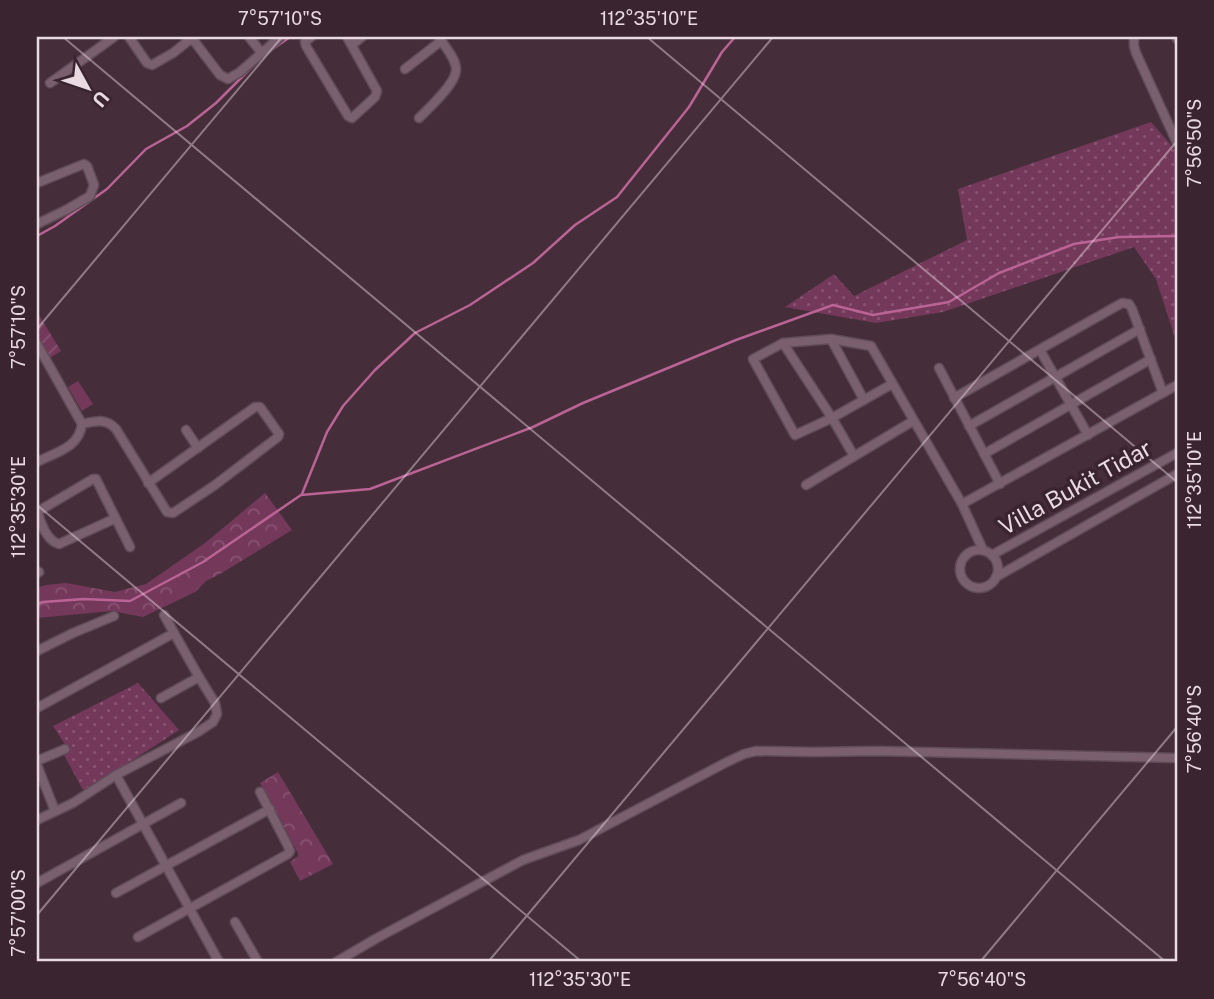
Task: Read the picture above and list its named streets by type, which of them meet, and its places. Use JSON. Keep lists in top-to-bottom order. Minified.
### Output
{"streets":{"street":["Villa Bukit Tidar"]},"north":"bottom right","coordinates":["7°57'10\"S","112°35'10\"E","7°56'50\"S","112°35'30\"E","7°56'40\"S","7°57'00\"S"]}
